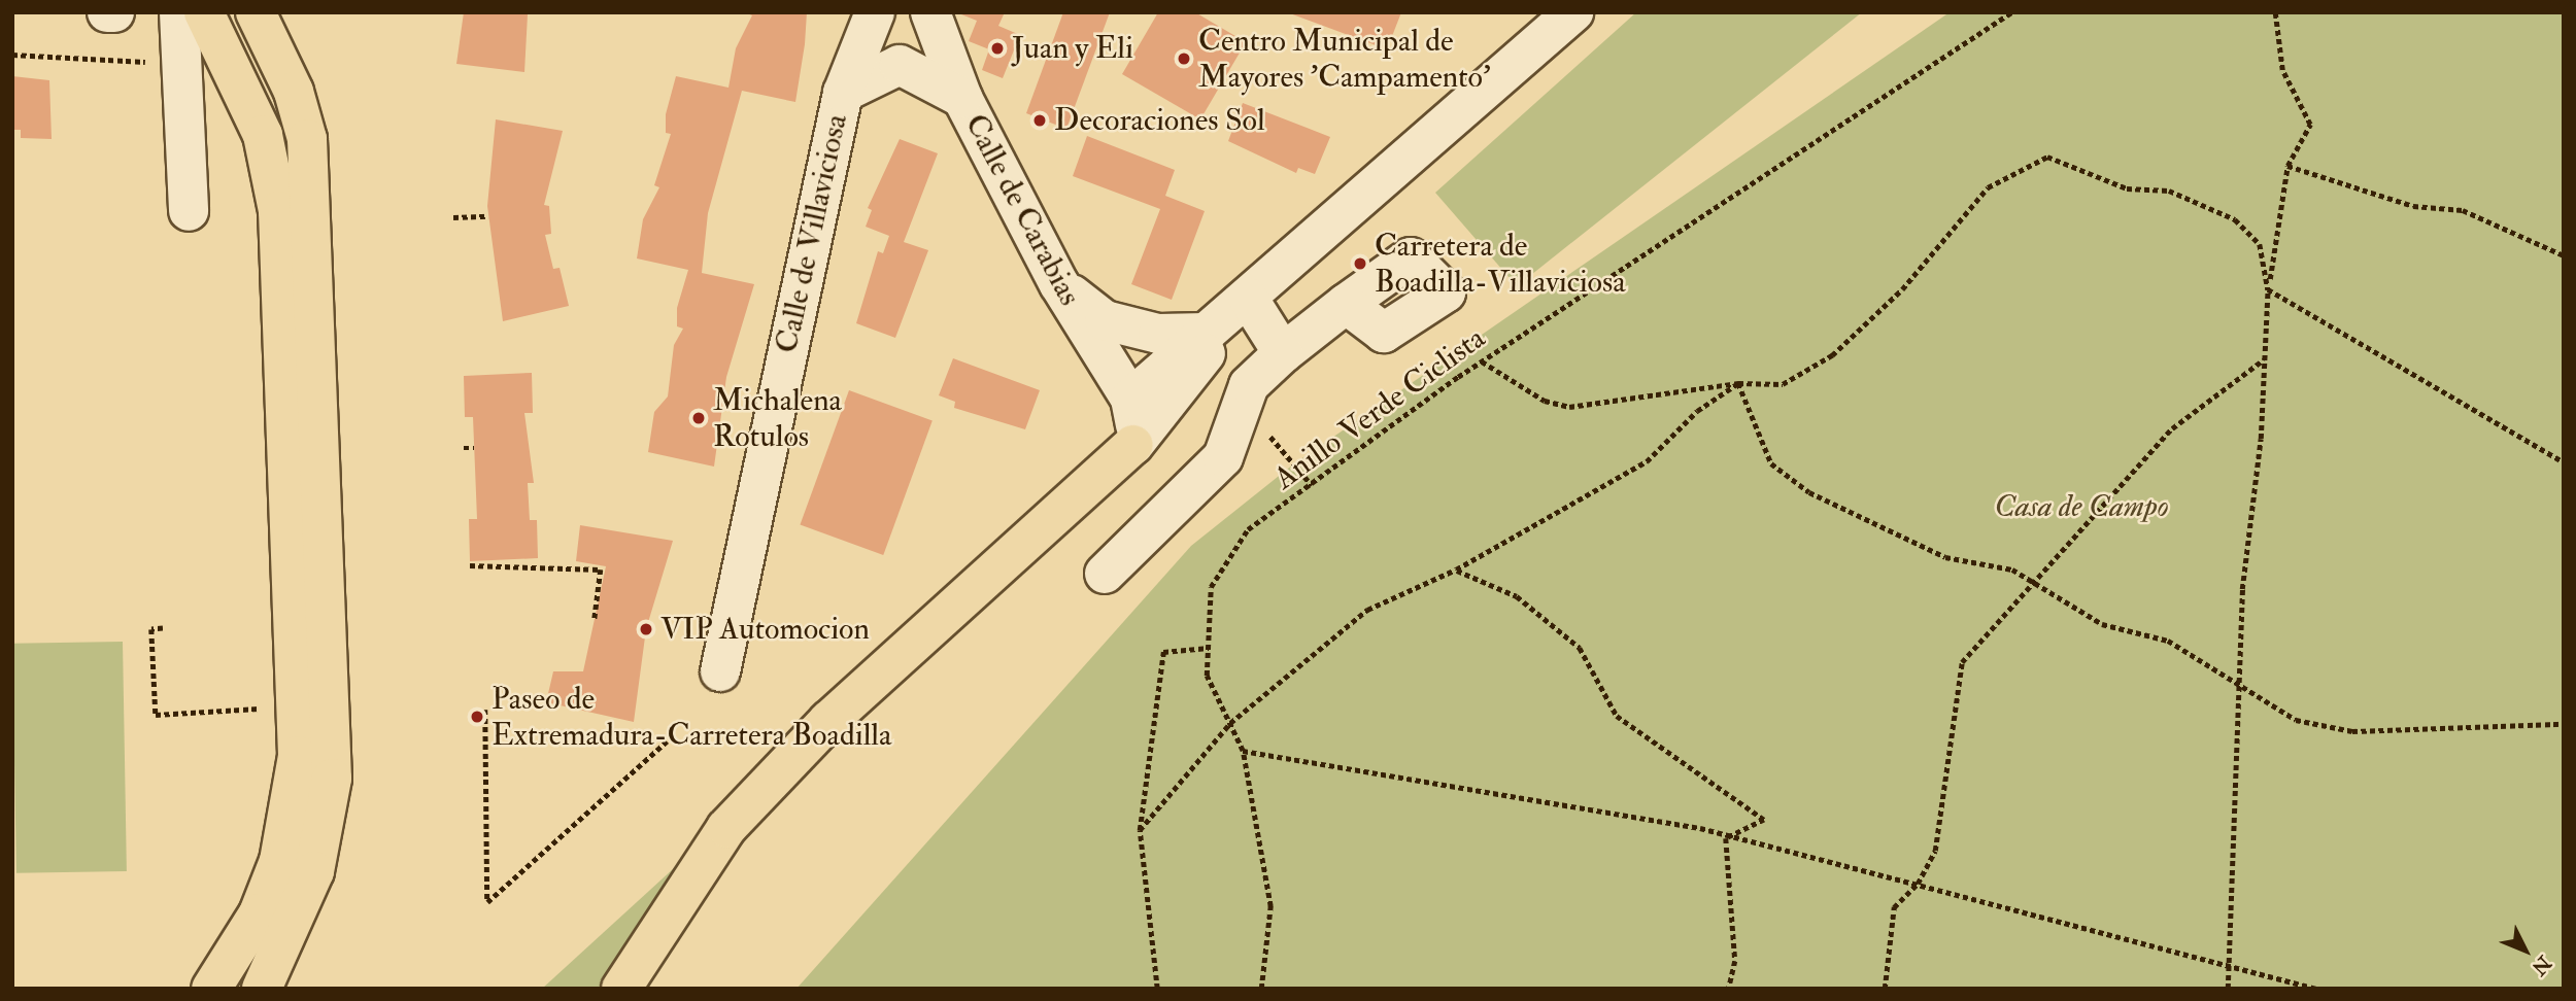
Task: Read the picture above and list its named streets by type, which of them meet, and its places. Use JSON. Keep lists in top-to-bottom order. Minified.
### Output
{"streets":{"street":["Calle de Carabias","Calle de Villaviciosa"],"path":["Anillo Verde Ciclista"]},"parks":["Casa de Campo"],"places":["Juan y Eli","Centro Municipal de Mayores 'Campamento'","Decoraciones Sol","Carretera de Boadilla-Villaviciosa","Michalena Rotulos","VIP Automocion","Paseo de Extremadura-Carretera Boadilla"],"north":"bottom right"}
